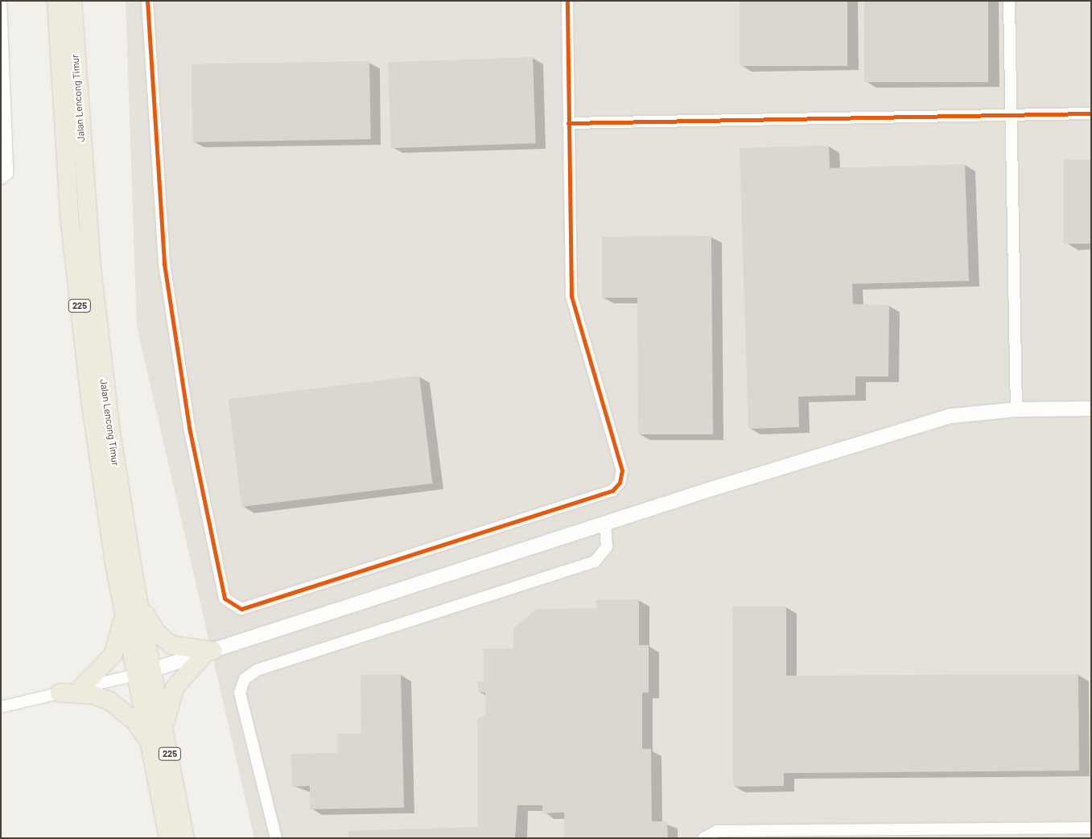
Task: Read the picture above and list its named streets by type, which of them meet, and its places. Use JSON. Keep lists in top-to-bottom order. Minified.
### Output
{"streets":{"highway":["Jalan Lencong Timur","225"]}}
